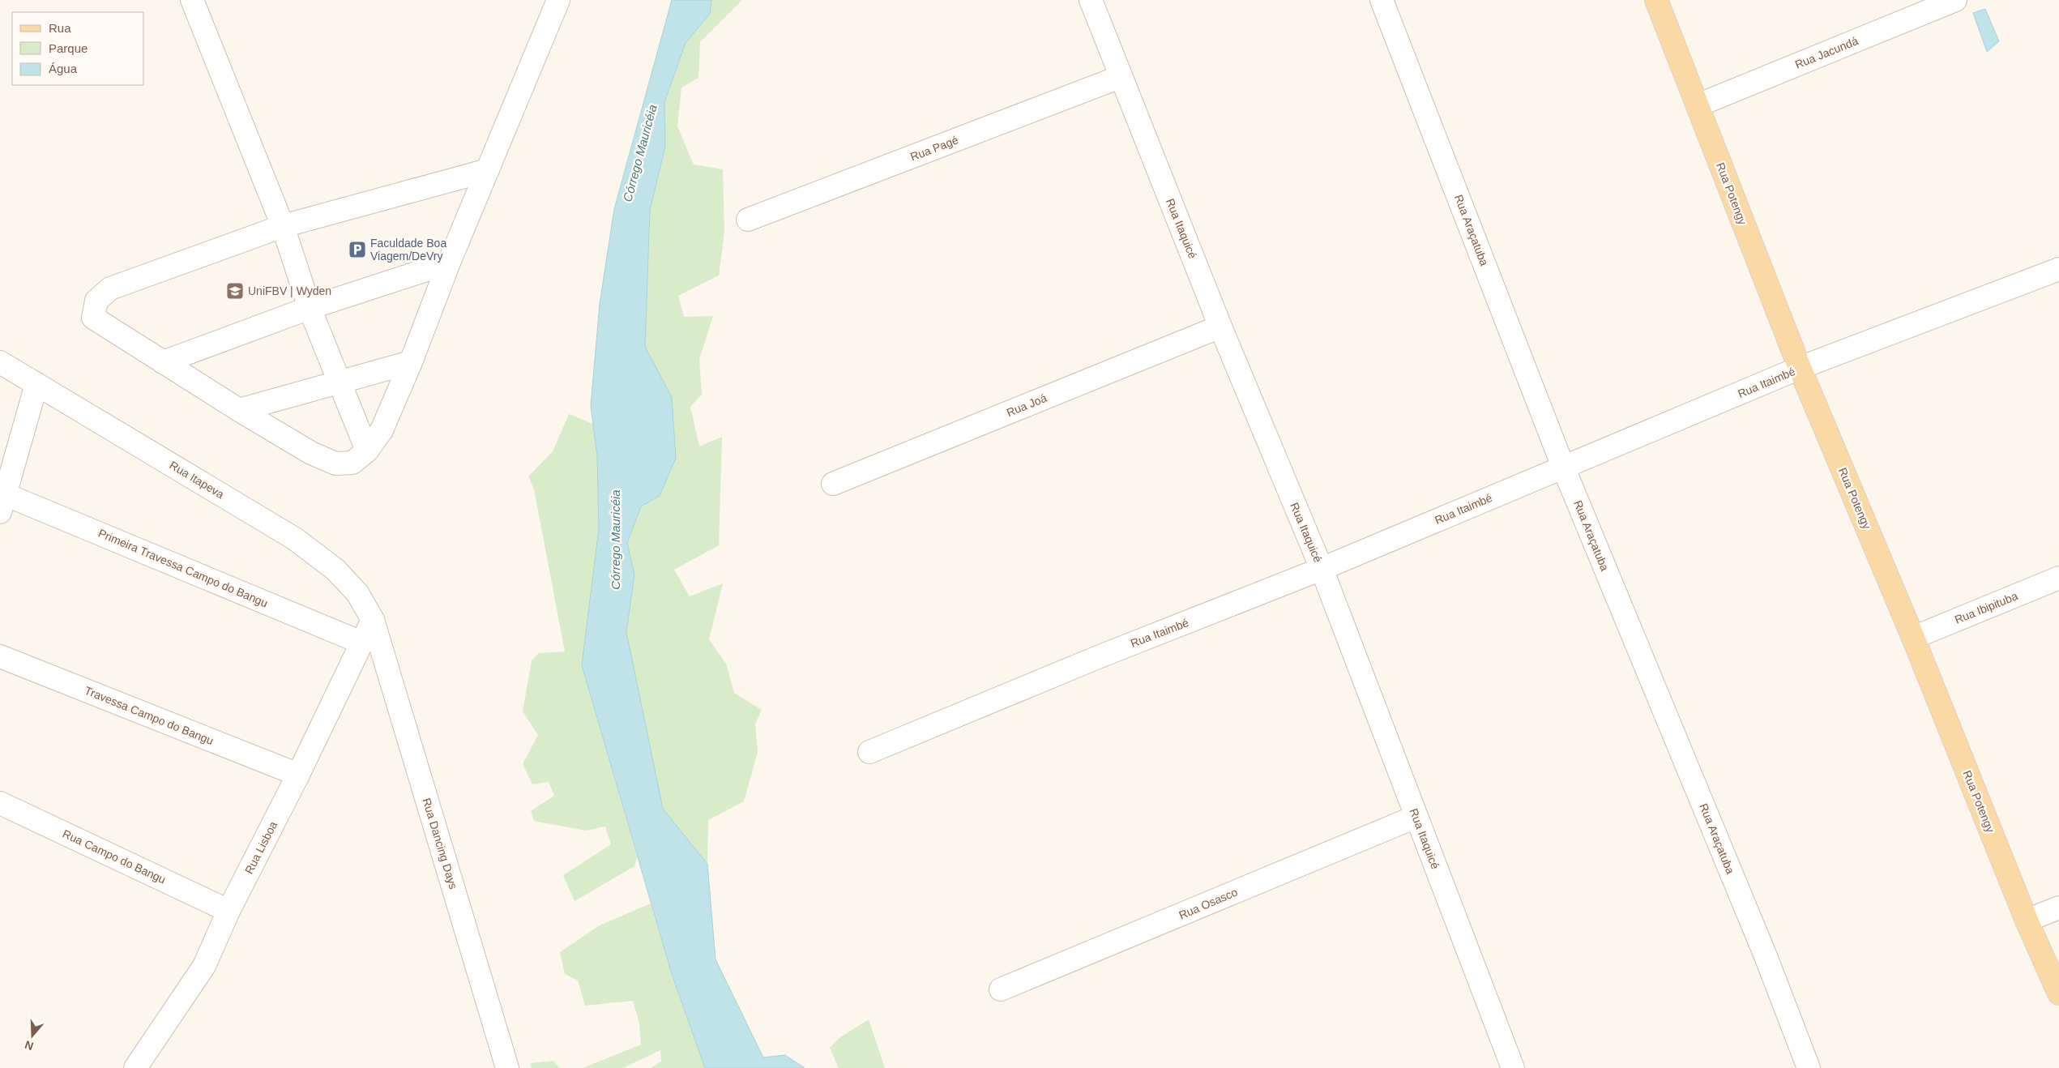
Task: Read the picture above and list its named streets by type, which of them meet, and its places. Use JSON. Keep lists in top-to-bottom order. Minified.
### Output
{"streets":{"main road":["Rua Potengy"],"street":["Rua Jacundá","Rua Pagé","Rua Itaquicé","Rua Araçatuba","Rua Itaimbé","Rua Joá","Rua Itapeva","Primeira Travessa Campo do Bangu","Rua Ibipituba","Travessa Campo do Bangu","Rua Dancing Days","Rua Lisboa","Rua Campo do Bangu","Rua Osasco"]},"crossings":[["Rua Jacundá","Rua Potengy"],["Rua Pagé","Rua Itaquicé"],["Rua Potengy","Rua Itaimbé"],["Rua Potengy","Rua Ibipituba"],["Rua Itaquicé","Rua Itaimbé"],["Rua Itaquicé","Rua Joá"],["Rua Itaquicé","Rua Osasco"],["Rua Araçatuba","Rua Itaimbé"],["Rua Itapeva","Rua Dancing Days"],["Rua Itapeva","Rua Lisboa"],["Primeira Travessa Campo do Bangu","Rua Lisboa"],["Travessa Campo do Bangu","Rua Lisboa"],["Rua Dancing Days","Rua Lisboa"],["Rua Lisboa","Rua Campo do Bangu"]],"water":["Córrego Mauricéia"],"places":{"parking":["Faculdade Boa Viagem/DeVry"],"school or university":["UniFBV | Wyden"]},"legend":["Rua","Parque","Água"],"north":"bottom"}
